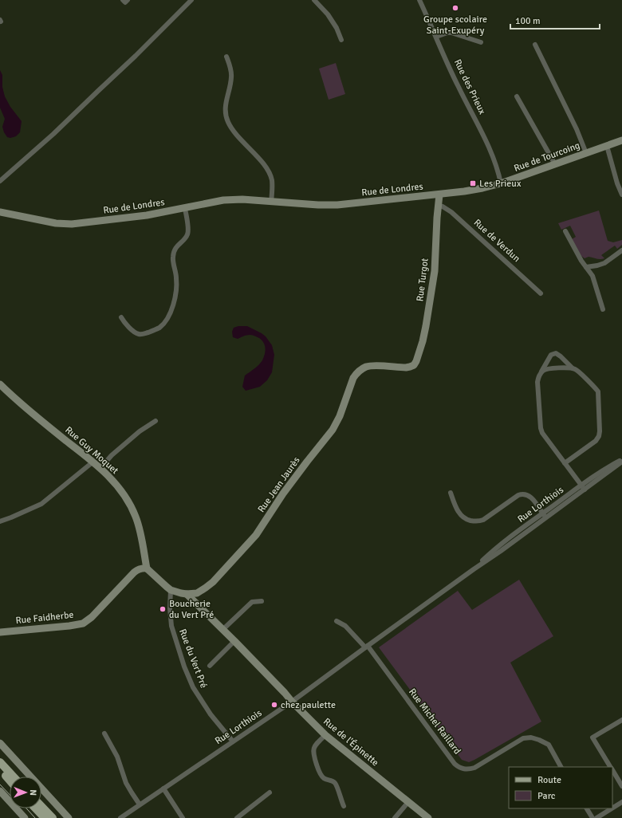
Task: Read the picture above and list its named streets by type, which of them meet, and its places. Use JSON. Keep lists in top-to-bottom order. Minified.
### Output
{"streets":{"street":["Rue des Prieux","Rue de Tourcoing","Rue de Londres","Rue de Verdun","Rue Turgot","Rue Guy Moquet","Rue Jean Jaurès","Rue Lorthiois","Rue Faidherbe","Rue du Vert Pré","Rue Michel Raillard","Rue de l'Épinette"]},"crossings":[["Rue des Prieux","Rue de Tourcoing"],["Rue de Tourcoing","Rue de Londres"],["Rue de Tourcoing","Rue Turgot"],["Rue de Londres","Rue Turgot"],["Rue de Verdun","Rue Turgot"],["Rue Turgot","Rue Jean Jaurès"],["Rue Guy Moquet","Rue Jean Jaurès"],["Rue Guy Moquet","Rue Faidherbe"],["Rue Jean Jaurès","Rue Faidherbe"],["Rue Jean Jaurès","Rue du Vert Pré"],["Rue Jean Jaurès","Rue de l'Épinette"],["Rue Lorthiois","Rue du Vert Pré"],["Rue Lorthiois","Rue Michel Raillard"],["Rue Lorthiois","Rue de l'Épinette"]],"places":{"other":["Groupe scolaire Saint-Exupéry","Boucherie du Vert Pré","chez paulette"],"transit":["Les Prieux"]},"legend":["Route","Parc"],"scale_bar":"100 m","north":"right"}
